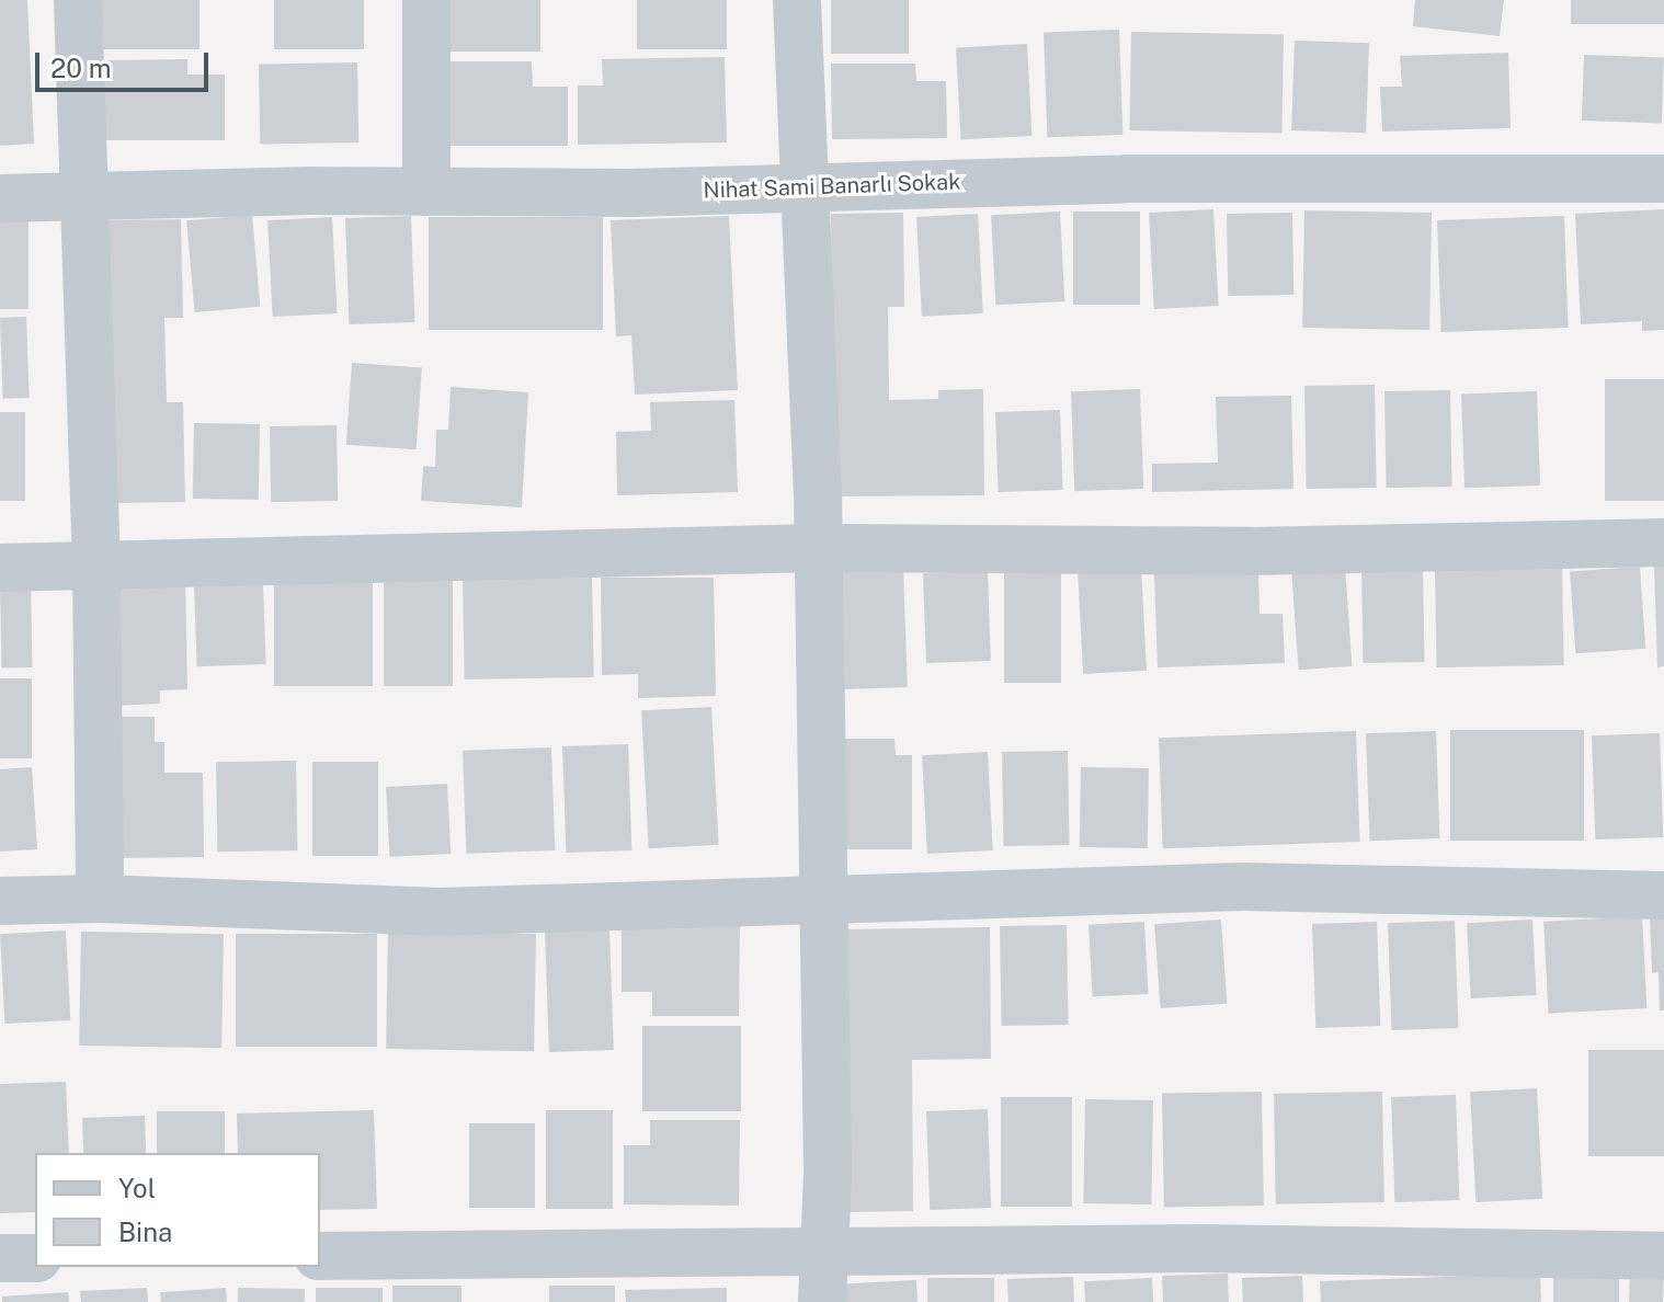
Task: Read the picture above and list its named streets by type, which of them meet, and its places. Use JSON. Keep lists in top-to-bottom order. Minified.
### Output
{"streets":{"street":["Nihat Sami Banarlı Sokak"]},"legend":["Yol","Bina"],"scale_bar":"20 m"}
